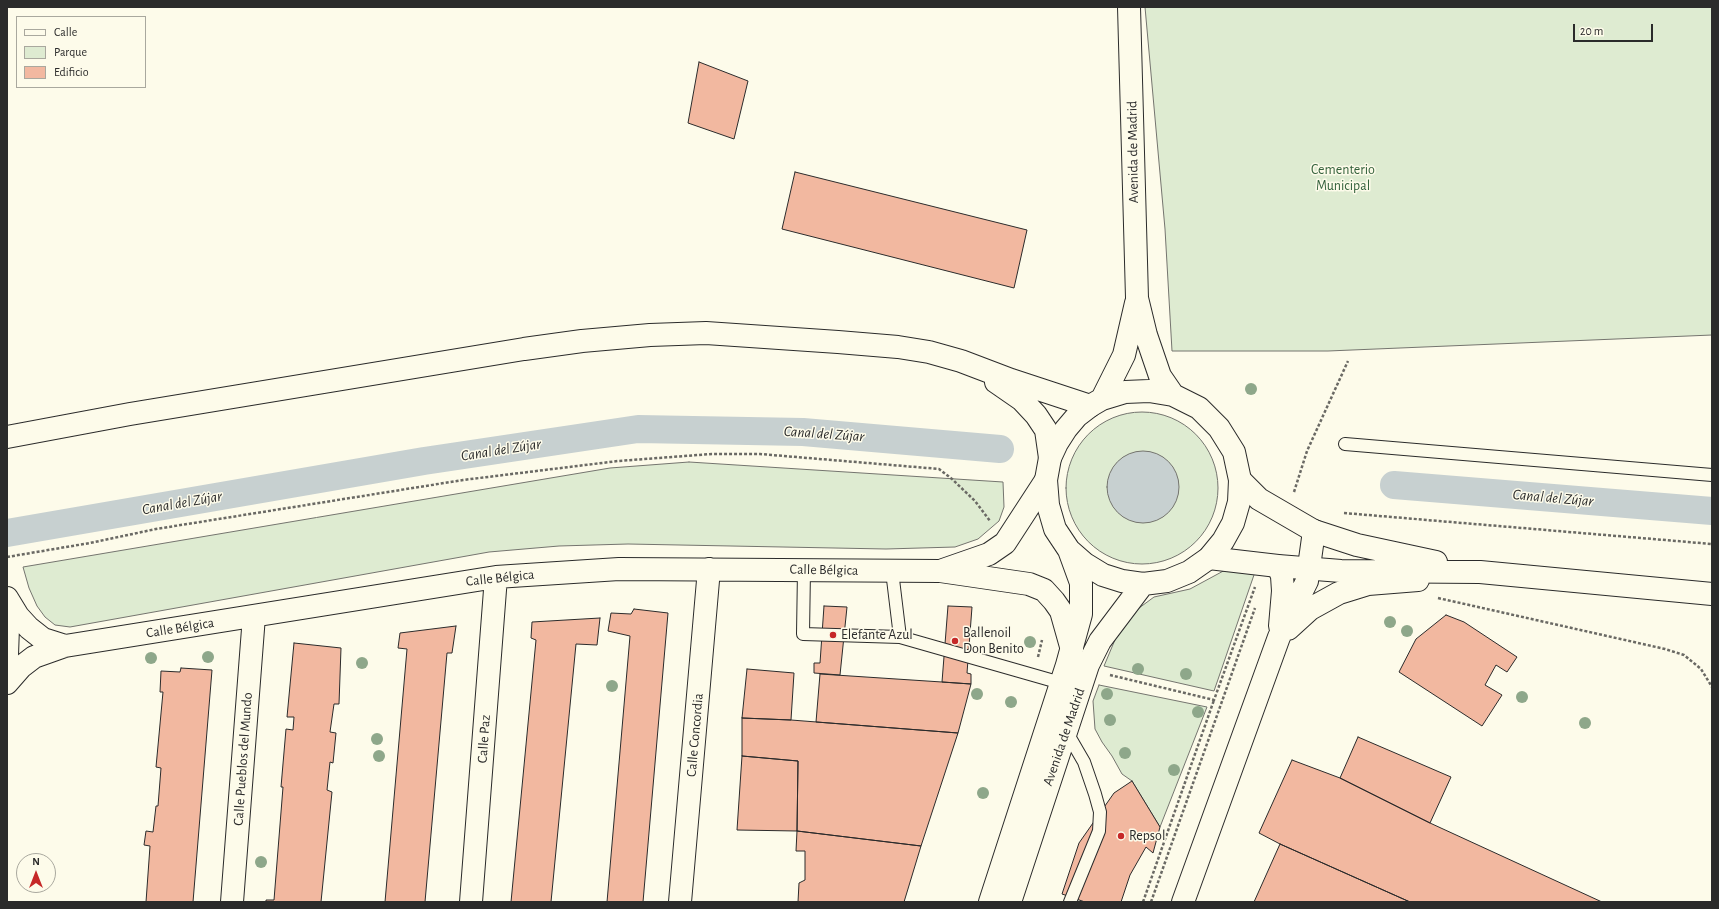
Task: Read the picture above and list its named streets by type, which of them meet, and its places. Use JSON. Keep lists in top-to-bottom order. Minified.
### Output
{"streets":{"street":["Avenida de Madrid","Calle Bélgica","Calle Concordia","Calle Paz","Calle Pueblos del Mundo"]},"crossings":[["Calle Bélgica","Calle Concordia"],["Calle Bélgica","Calle Paz"],["Calle Bélgica","Calle Pueblos del Mundo"]],"water":["Canal del Zújar"],"parks":["Cementerio Municipal"],"places":["Elefante Azul","Ballenoil Don Benito","Repsol"],"legend":["Calle","Parque","Edificio"],"scale_bar":"20 m","north":"top"}
